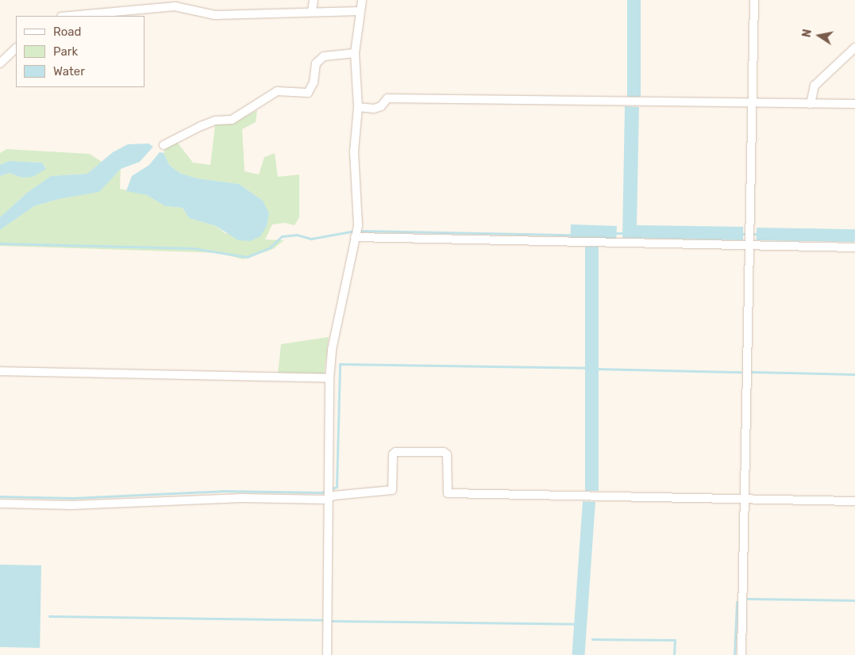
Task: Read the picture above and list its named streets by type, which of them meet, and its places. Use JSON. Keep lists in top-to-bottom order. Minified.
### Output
{"legend":["Road","Park","Water"],"north":"left"}
